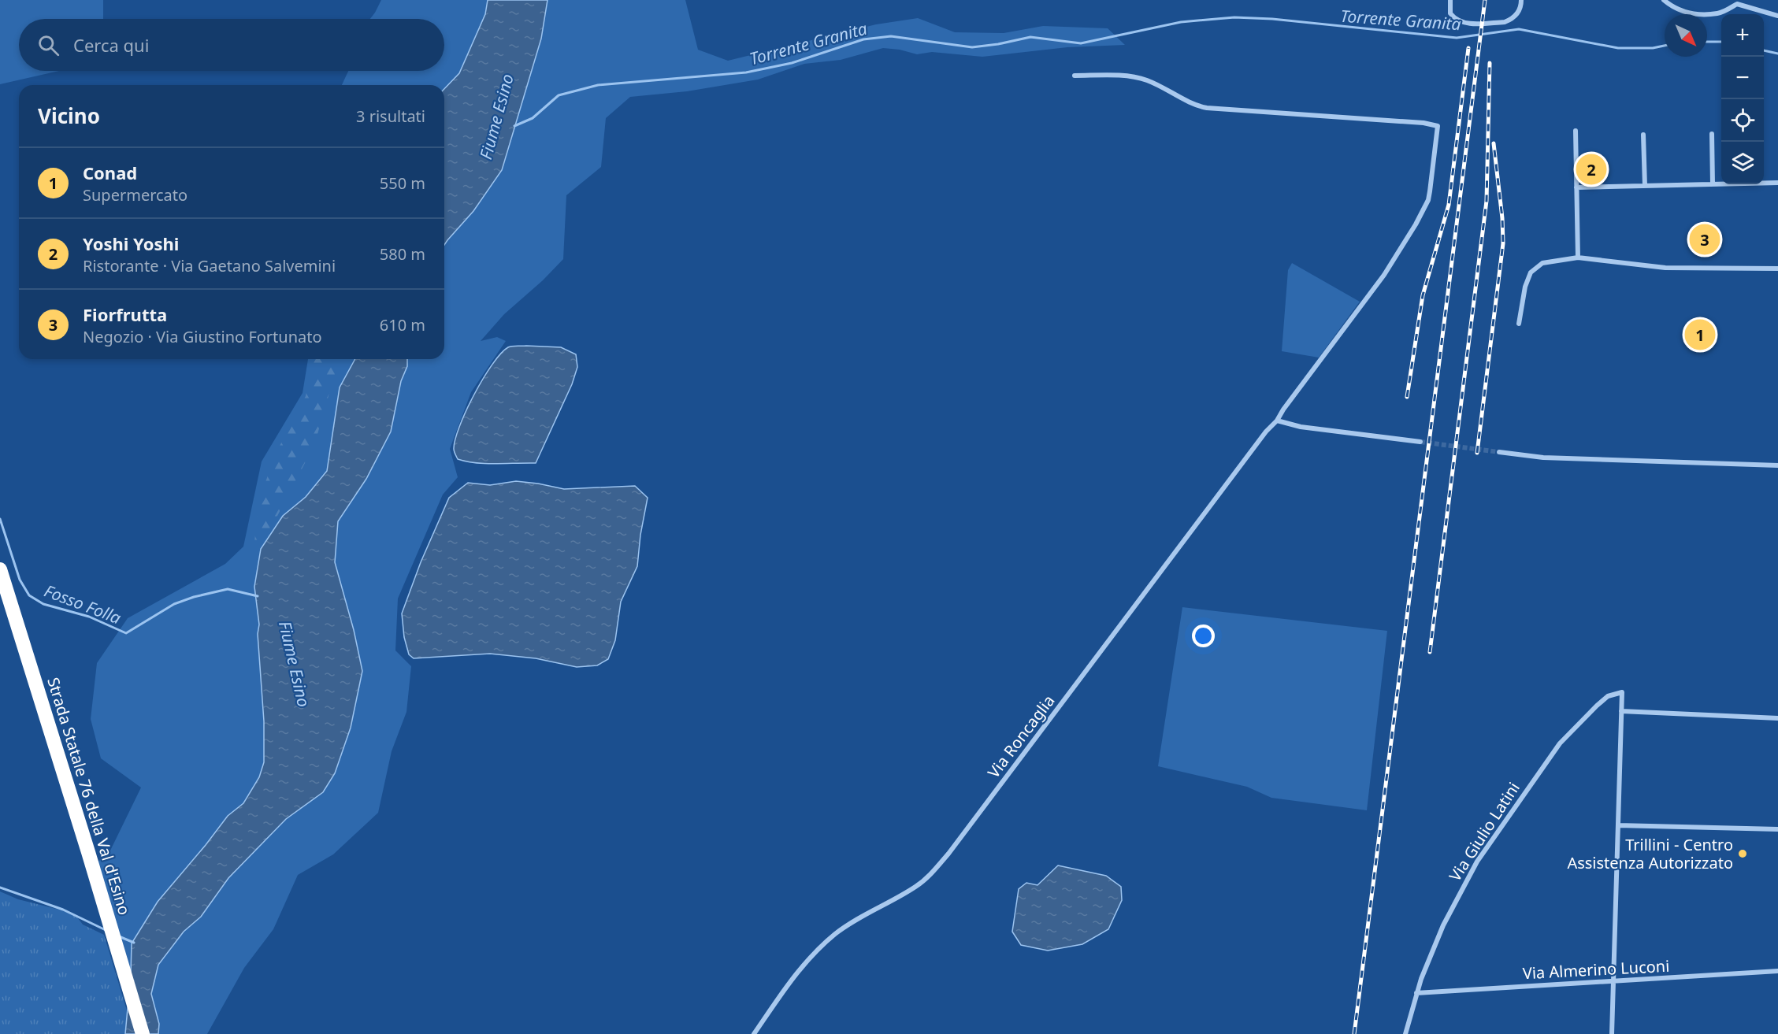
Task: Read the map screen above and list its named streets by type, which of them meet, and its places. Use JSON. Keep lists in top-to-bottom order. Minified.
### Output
{"streets":{"highway":["Strada Statale 76 della Val d'Esino"],"street":["Via Roncaglia","Via Giulio Latini","Via Almerino Luconi"]},"crossings":[["Via Giulio Latini","Via Almerino Luconi"]],"water":["Torrente Granita","Fiume Esino","Fosso Folla"],"places":["Trillini - Centro Assistenza Autorizzato"],"north":"bottom right","page":{"map_buttons":["+","−"],"search":"Cerca qui","heading":["Vicino","3 risultati"],"list":[{"mark":"1","name":"Conad","note":"Supermercato","value":"550 m"},{"mark":"2","name":"Yoshi Yoshi","note":"Ristorante · Via Gaetano Salvemini","value":"580 m"},{"mark":"3","name":"Fiorfrutta","note":"Negozio · Via Giustino Fortunato","value":"610 m"}],"pins":["2","3","1"]}}
